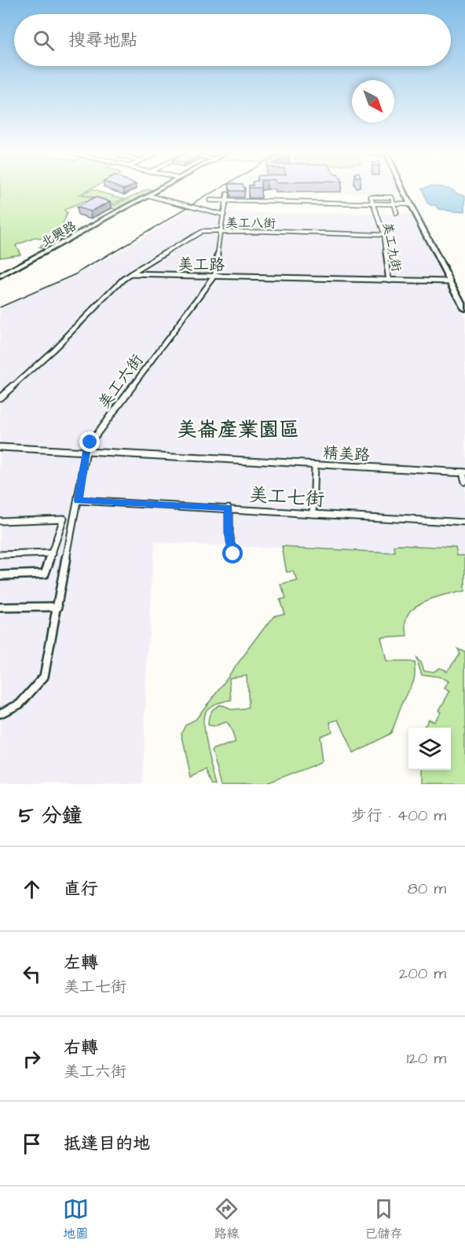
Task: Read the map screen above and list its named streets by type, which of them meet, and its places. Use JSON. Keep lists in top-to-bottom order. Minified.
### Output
{"streets":{"street":["美工八街","北興路","美工九街","美工路","美工六街","精美路","美工七街"]},"crossings":[["美工八街","美工九街"],["美工八街","美工路"],["美工八街","美工六街"],["美工九街","美工路"],["美工路","美工六街"],["美工六街","精美路"],["美工六街","美工七街"]],"districts":["美崙產業園區"],"north":"bottom right","page":{"search":"搜尋地點","heading":["5 分鐘","步行 · 400 m"],"list":[["直行","80 m"],["左轉","美工七街","200 m"],["右轉","美工六街","120 m"],"抵達目的地"],"nav":["地圖","路線","已儲存"]}}
